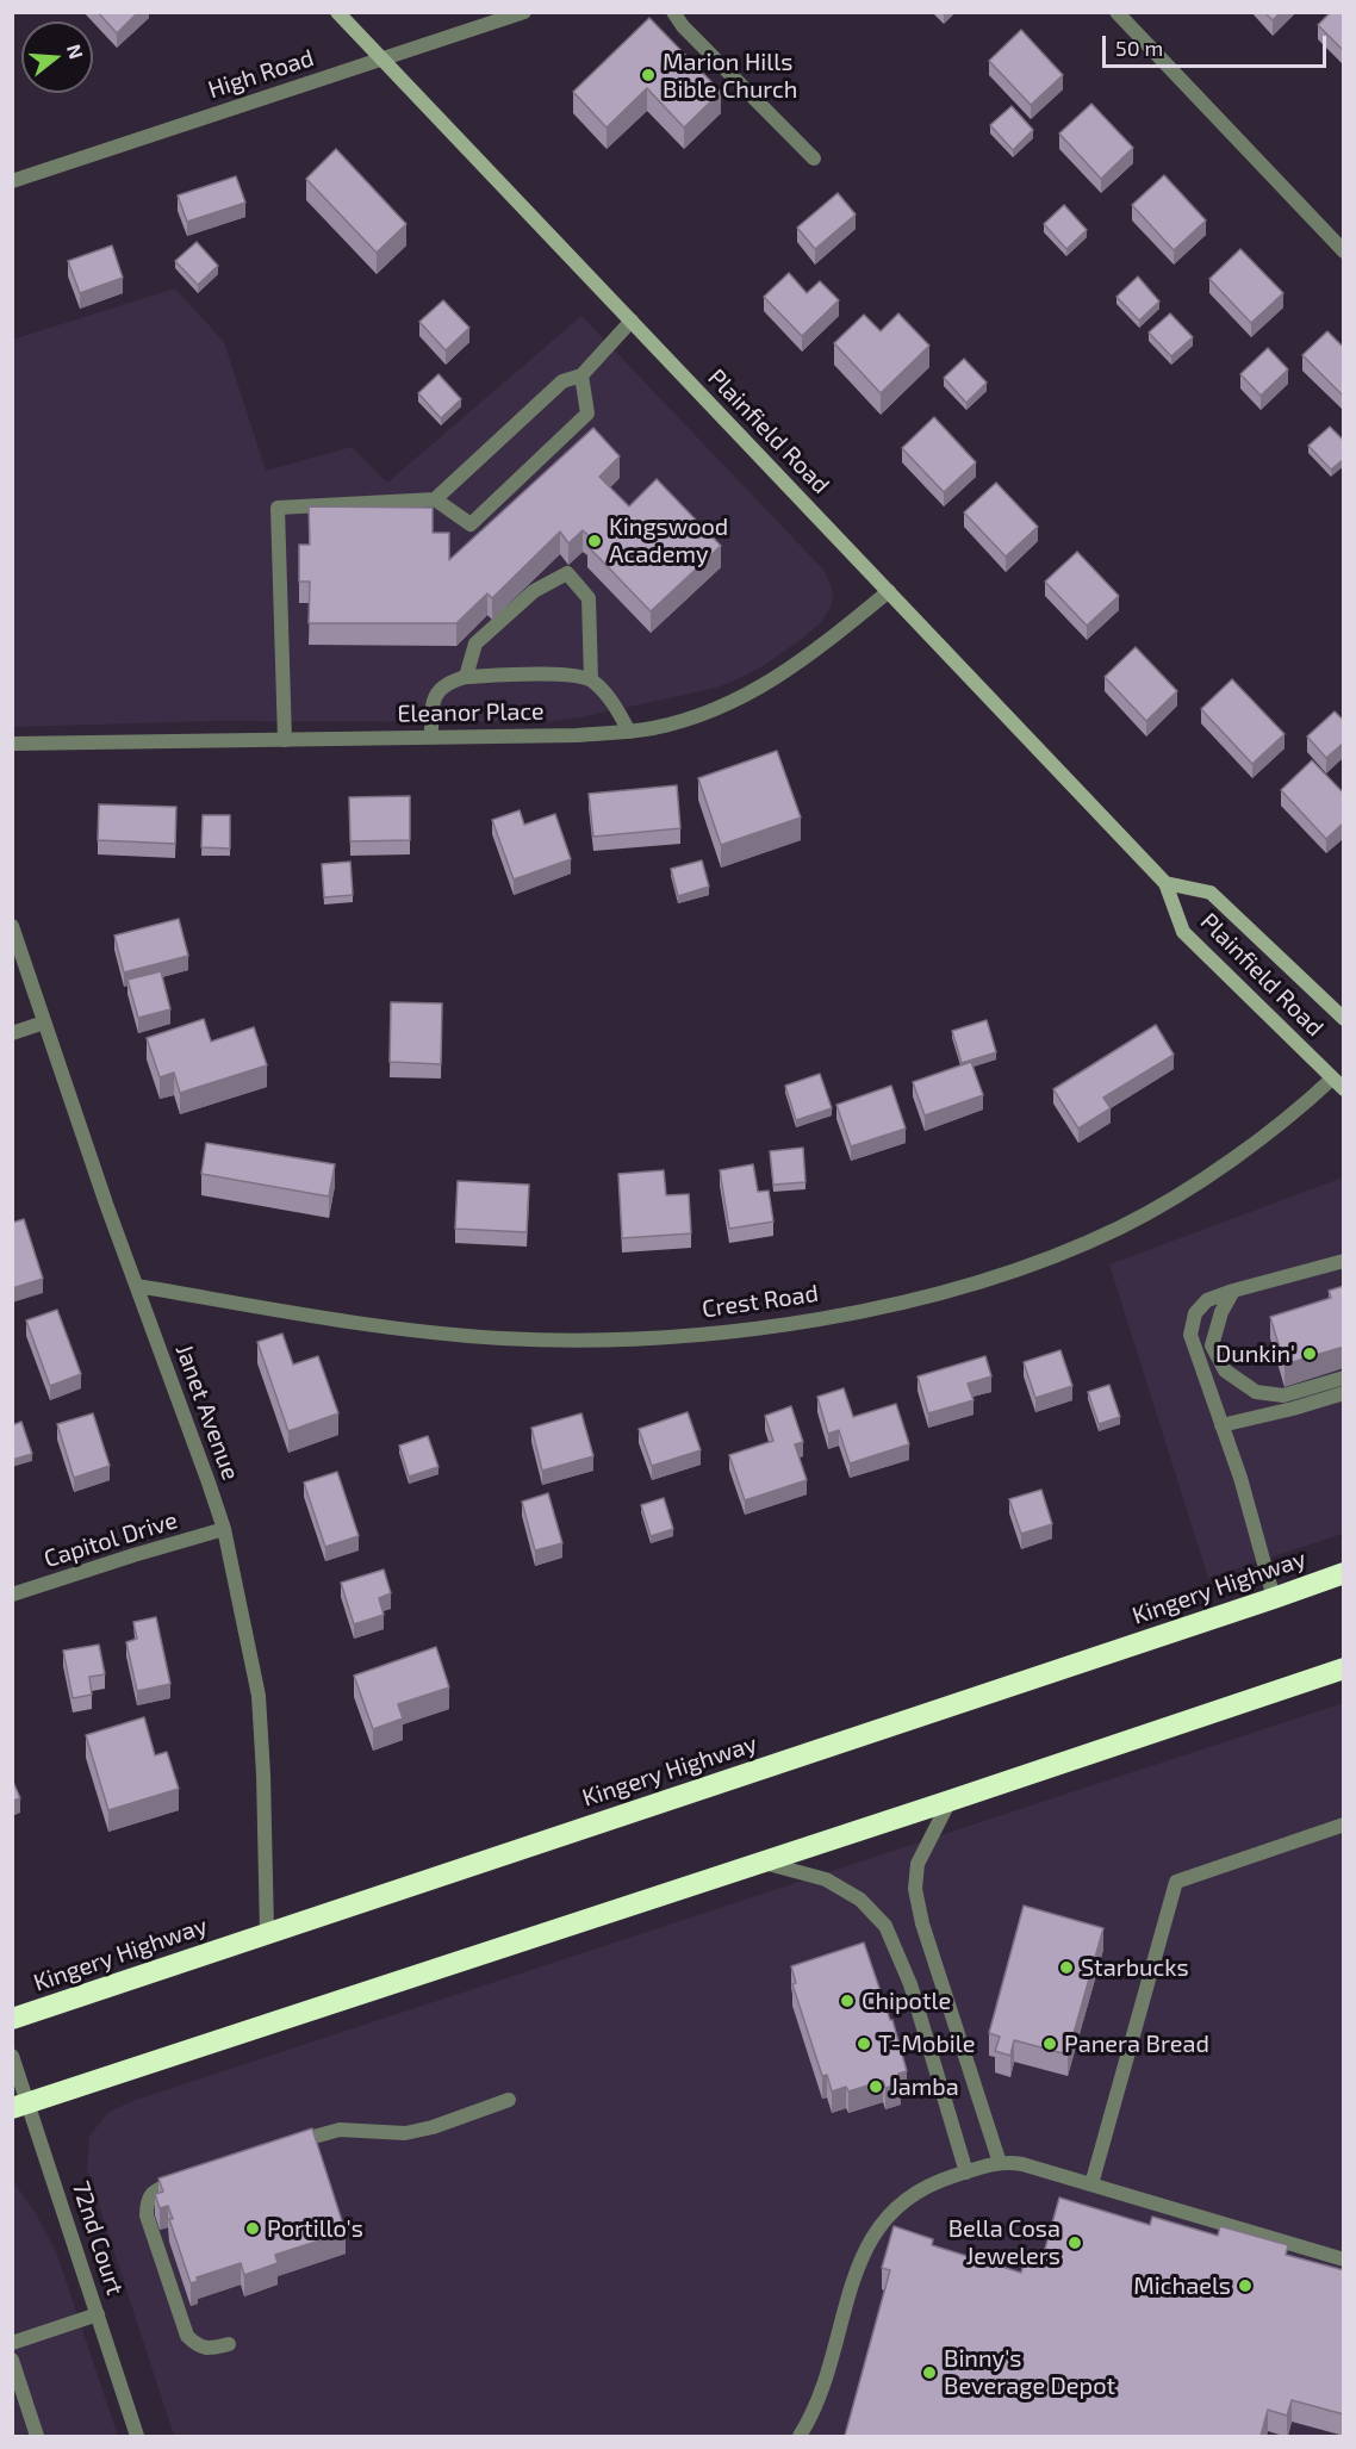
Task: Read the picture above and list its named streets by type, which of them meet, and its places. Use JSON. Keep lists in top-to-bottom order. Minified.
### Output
{"streets":{"highway":["Kingery Highway"],"main road":["Plainfield Road"],"street":["High Road","Eleanor Place","Crest Road","Janet Avenue","Capitol Drive","72nd Court"]},"crossings":[["High Road","Plainfield Road"],["Plainfield Road","Eleanor Place"],["Plainfield Road","Crest Road"],["Crest Road","Janet Avenue"],["Janet Avenue","Capitol Drive"],["Janet Avenue","Kingery Highway"]],"places":["Marion Hills Bible Church","Kingswood Academy","Dunkin'","Starbucks","Chipotle","T-Mobile","Panera Bread","Jamba","Portillo's","Bella Cosa Jewelers","Michaels","Binny's Beverage Depot"],"scale_bar":"50 m","north":"right"}
